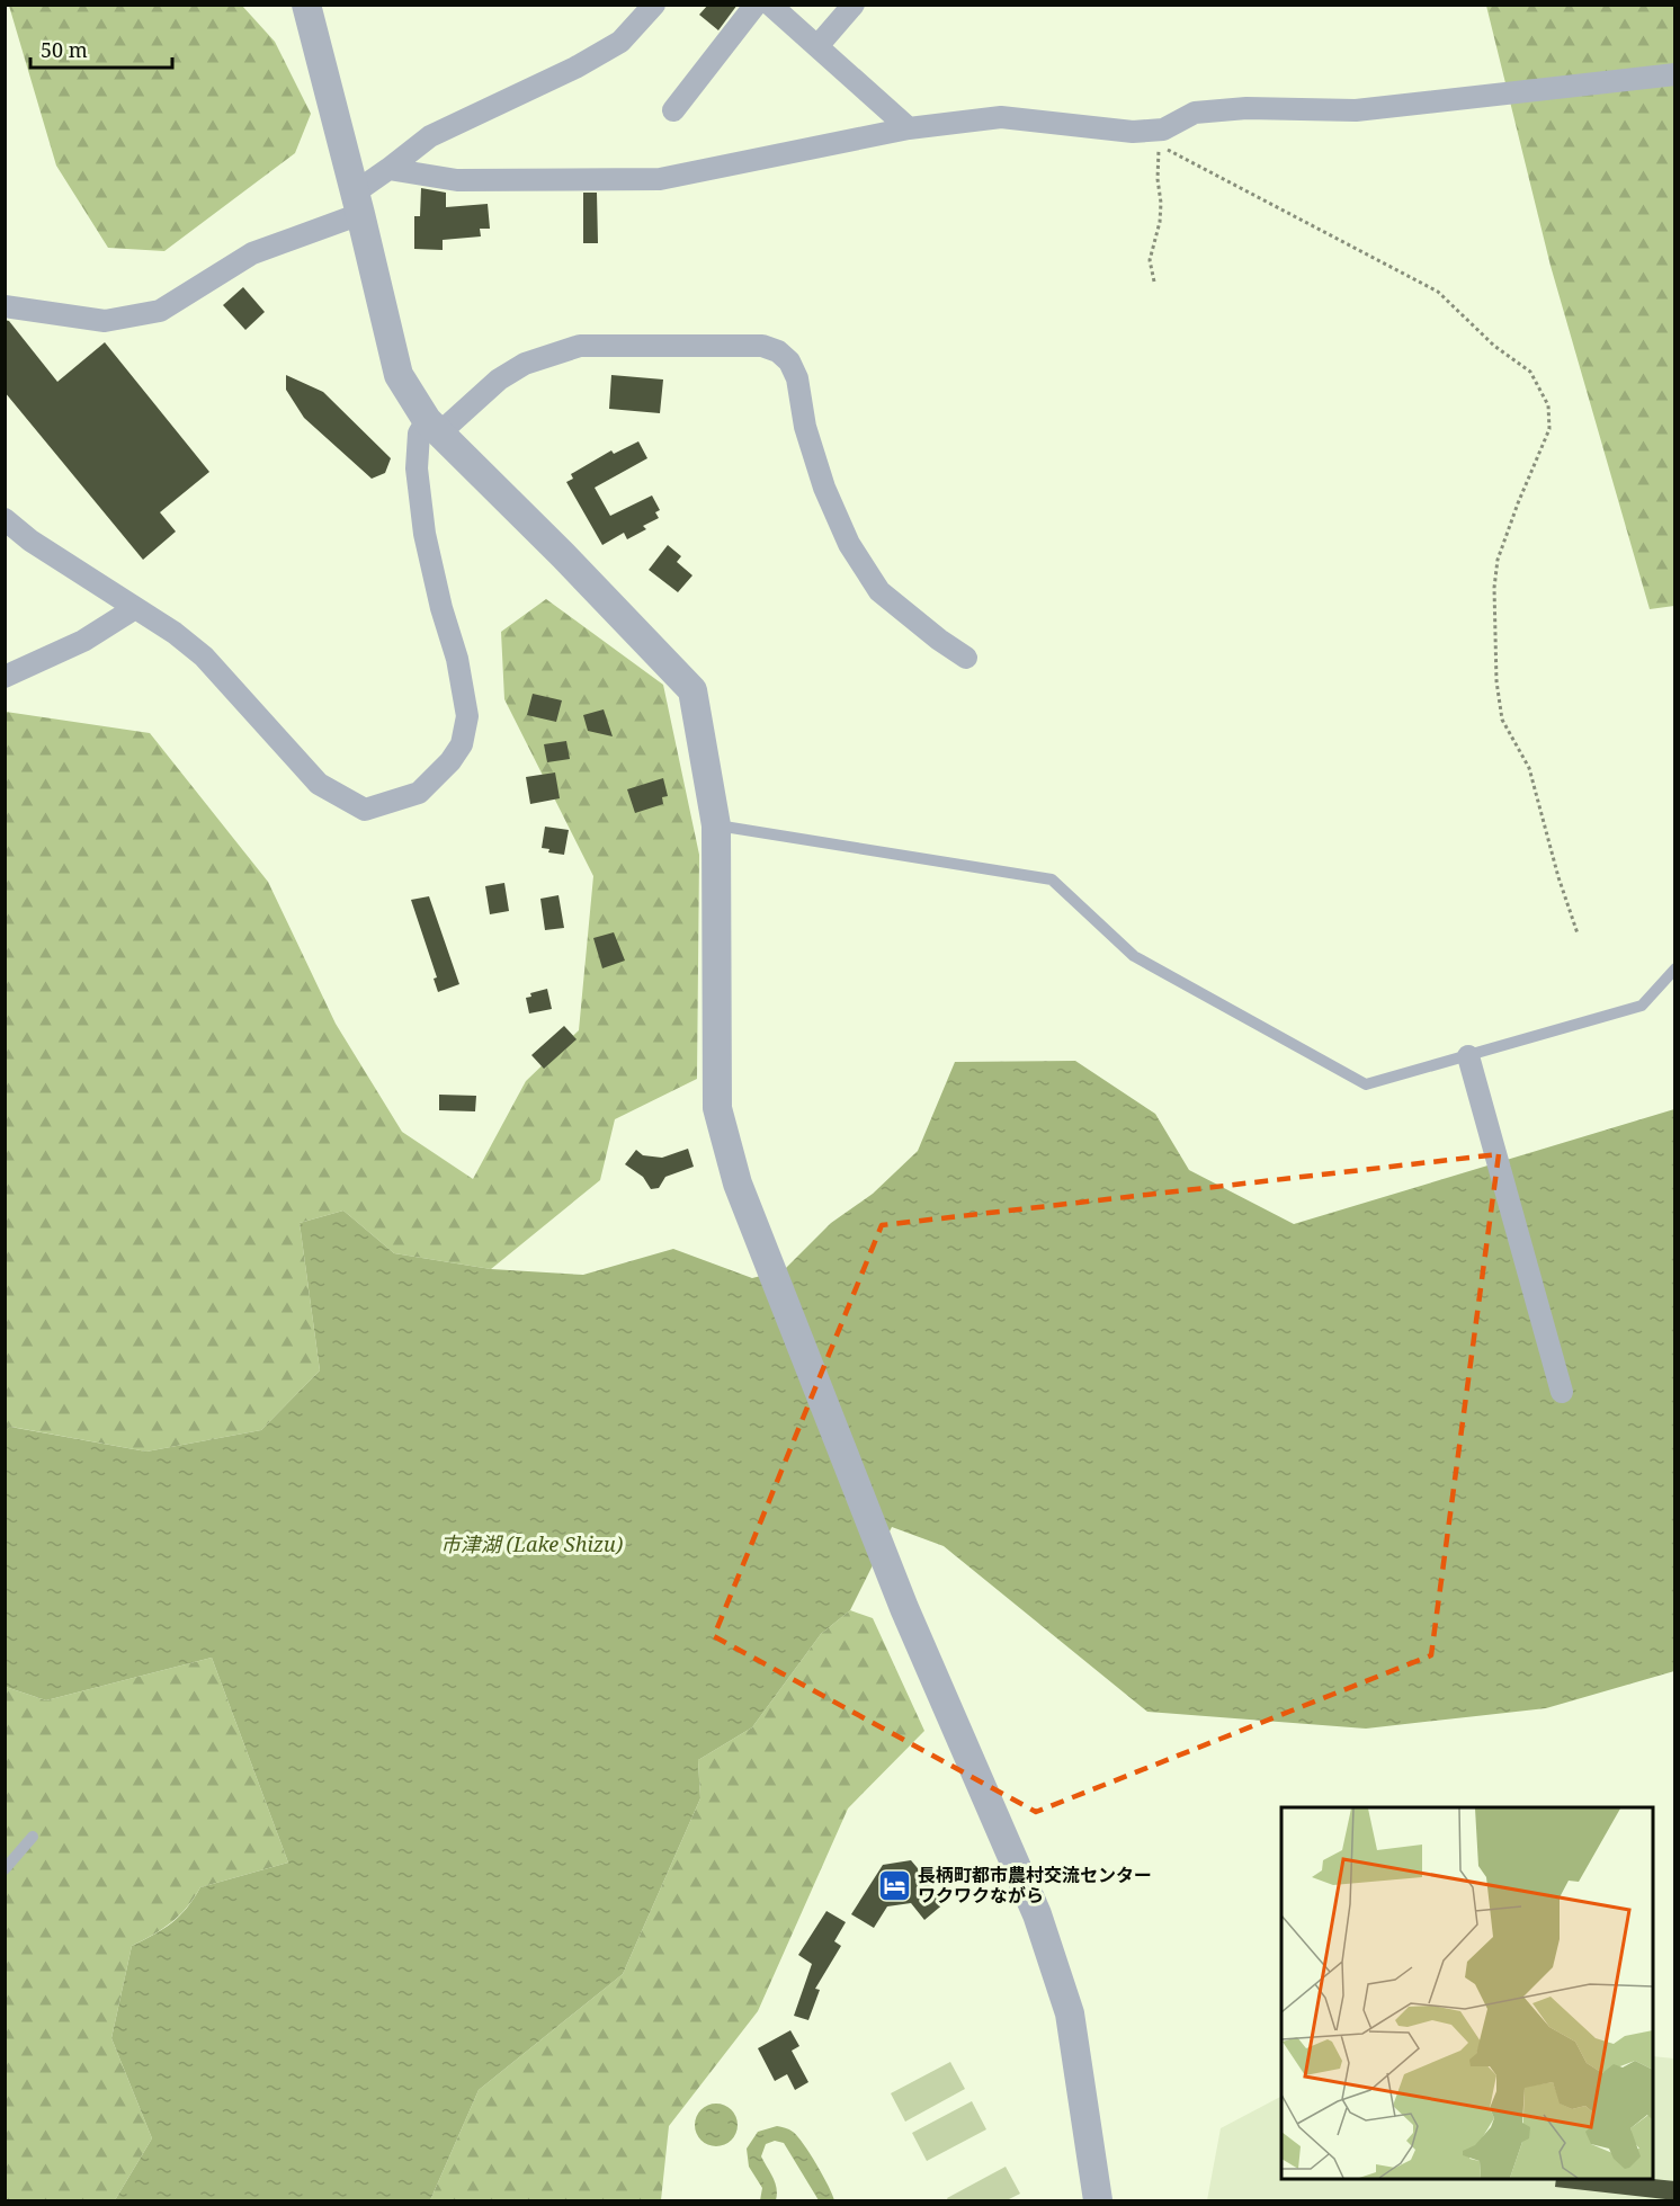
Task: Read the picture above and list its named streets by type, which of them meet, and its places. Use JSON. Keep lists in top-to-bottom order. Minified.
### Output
{"water":["市津湖 (Lake Shizu)"],"places":{"hotel":["長柄町都市農村交流センター ワクワクながら"]},"scale_bar":"50 m"}
